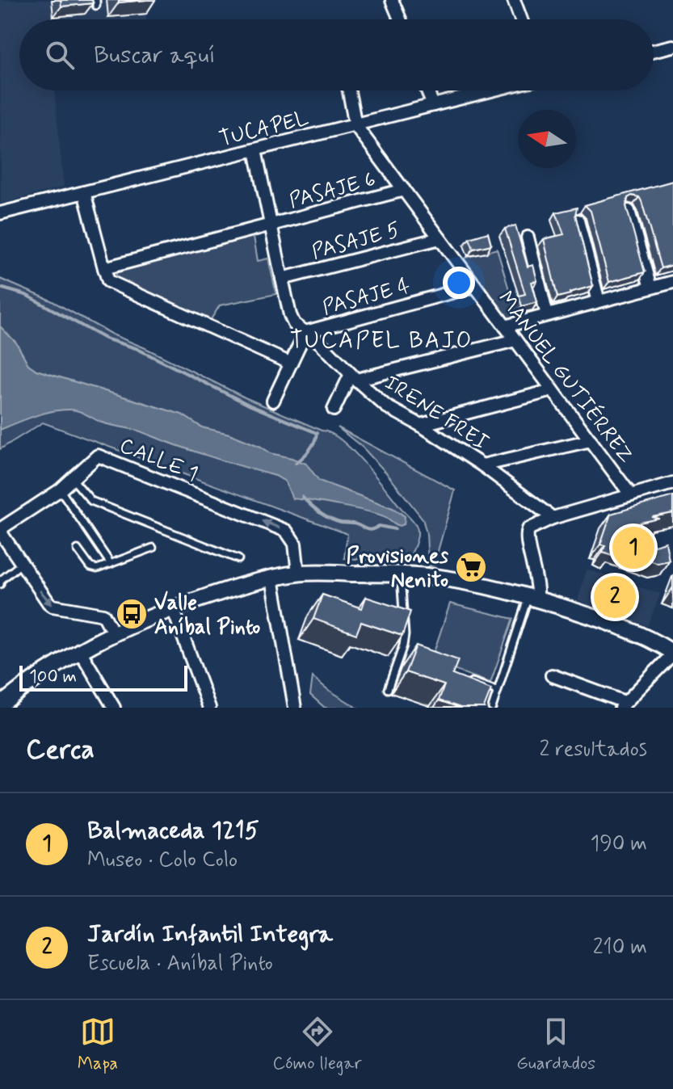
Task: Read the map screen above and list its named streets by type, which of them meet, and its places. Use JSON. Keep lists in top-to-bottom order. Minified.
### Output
{"streets":{"street":["TUCAPEL","PASAJE 6","PASAJE 5","PASAJE 4","MANUEL GUTIÉRREZ","IRENE FREI","CALLE 1"]},"crossings":[["TUCAPEL","MANUEL GUTIÉRREZ"],["TUCAPEL","IRENE FREI"],["PASAJE 6","MANUEL GUTIÉRREZ"],["PASAJE 6","IRENE FREI"],["PASAJE 5","MANUEL GUTIÉRREZ"],["PASAJE 5","IRENE FREI"],["PASAJE 4","MANUEL GUTIÉRREZ"],["PASAJE 4","IRENE FREI"]],"districts":["TUCAPEL BAJO"],"places":{"supermarket":["Provisiones Nenito"],"bus stop":["Valle Aníbal Pinto"]},"scale_bar":"100 m","north":"left","page":{"search":"Buscar aquí","pins":["1","2"],"scale":"100 m","heading":["Cerca","2 resultados"],"list":[{"mark":"1","name":"Balmaceda 1215","note":"Museo · Colo Colo","value":"190 m"},{"mark":"2","name":"Jardín Infantil Integra","note":"Escuela · Aníbal Pinto","value":"210 m"}],"nav":["Mapa","Cómo llegar","Guardados"]}}
